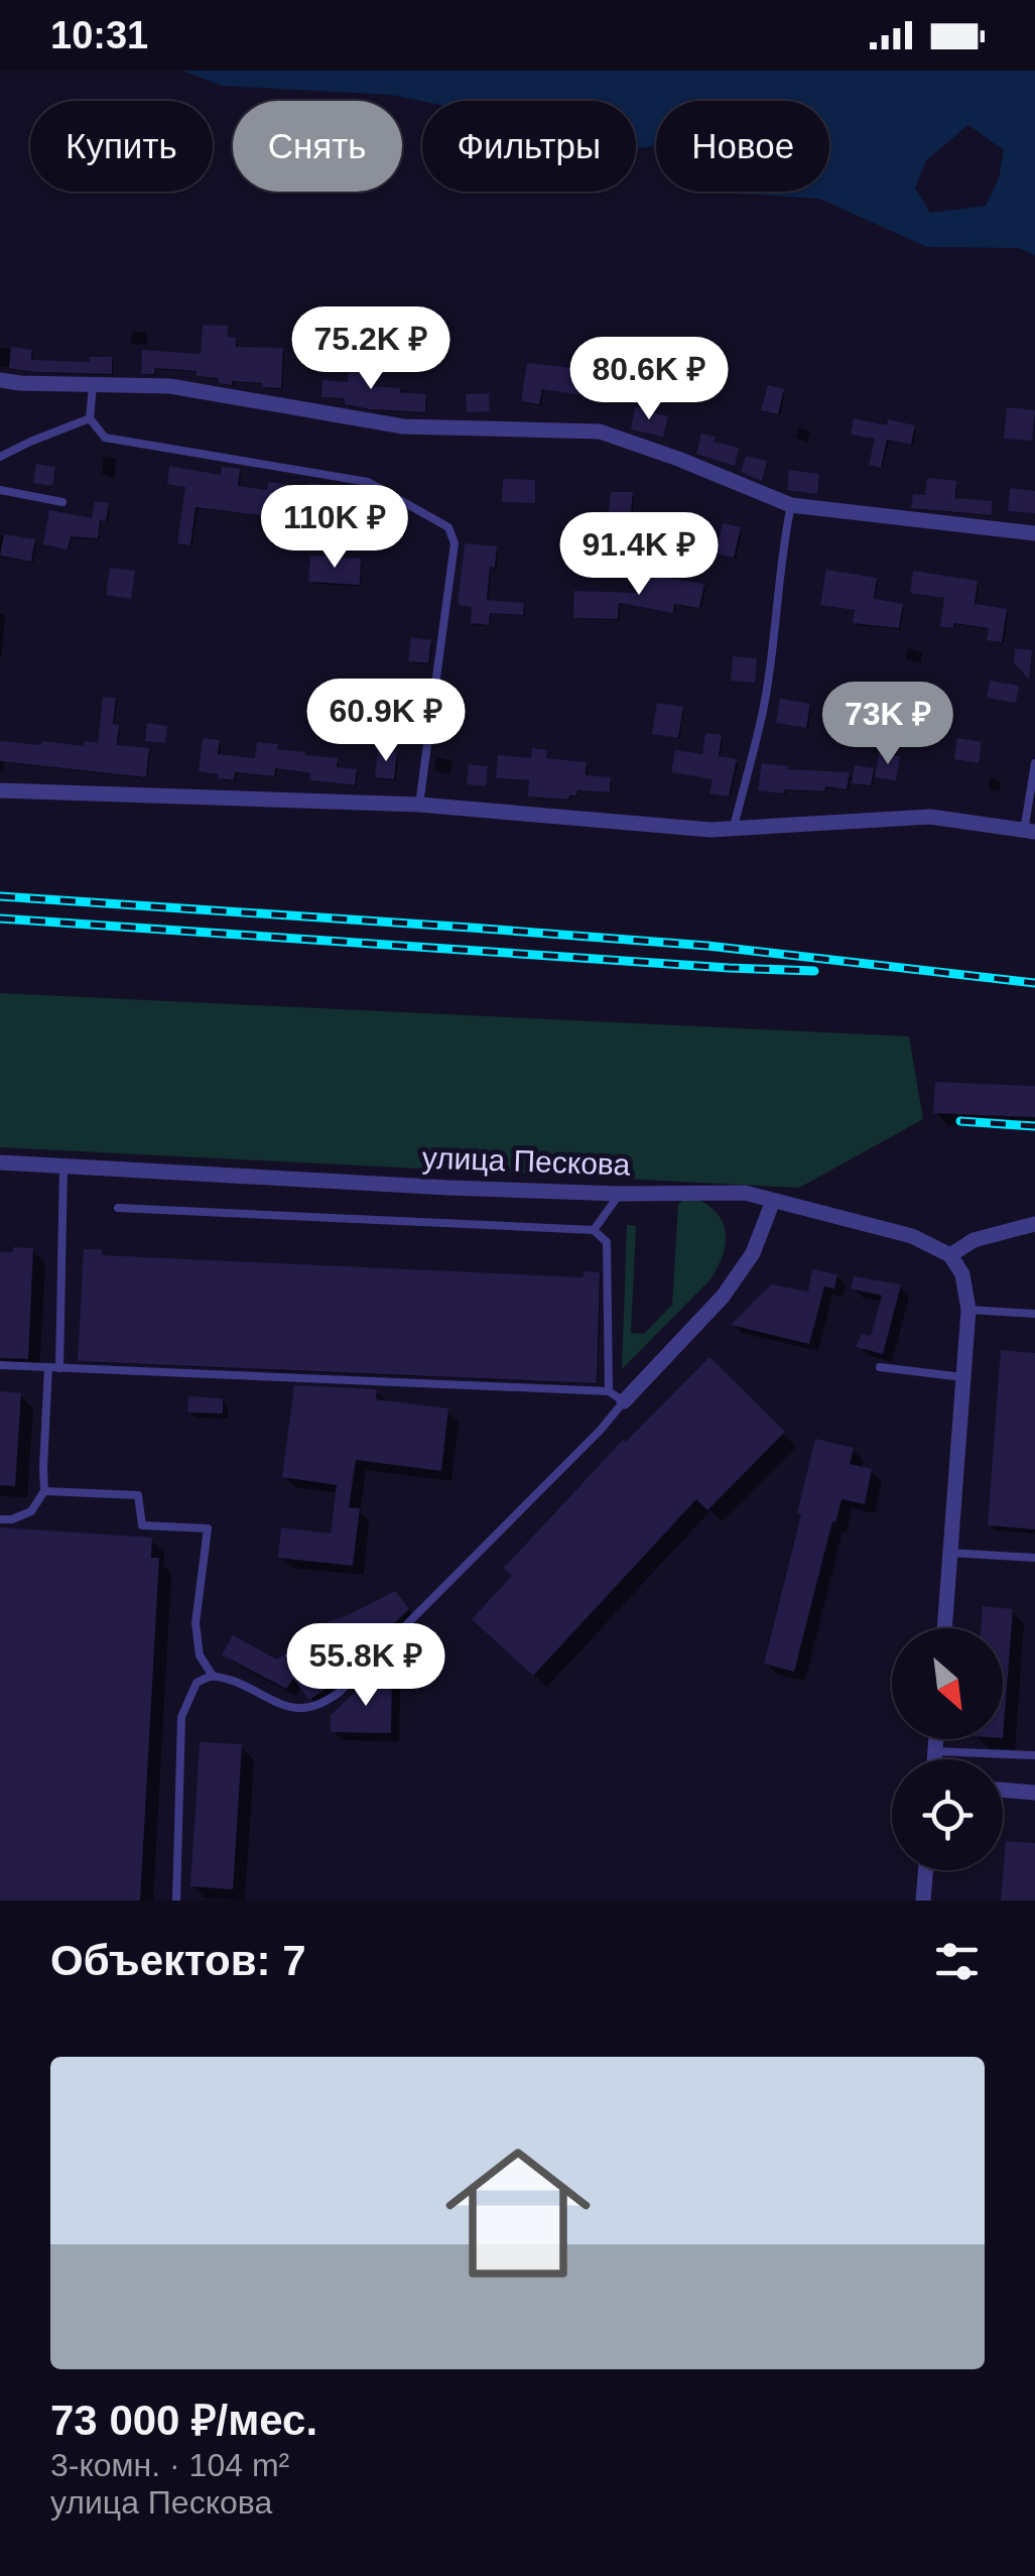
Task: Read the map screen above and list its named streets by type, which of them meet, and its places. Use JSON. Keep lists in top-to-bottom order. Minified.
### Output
{"streets":{"street":["улица Пескова"]},"north":"bottom right","page":{"status":"10:31","chip":["Купить","Снять","Фильтры","Новое"],"price":["75.2K ₽","80.6K ₽","110K ₽","91.4K ₽","60.9K ₽","73K ₽","55.8K ₽"],"heading":"Объектов: 7","list":[{"name":"73 000 ₽/мес.","note":"3-комн. · 104 m² · улица Пескова"}]}}
